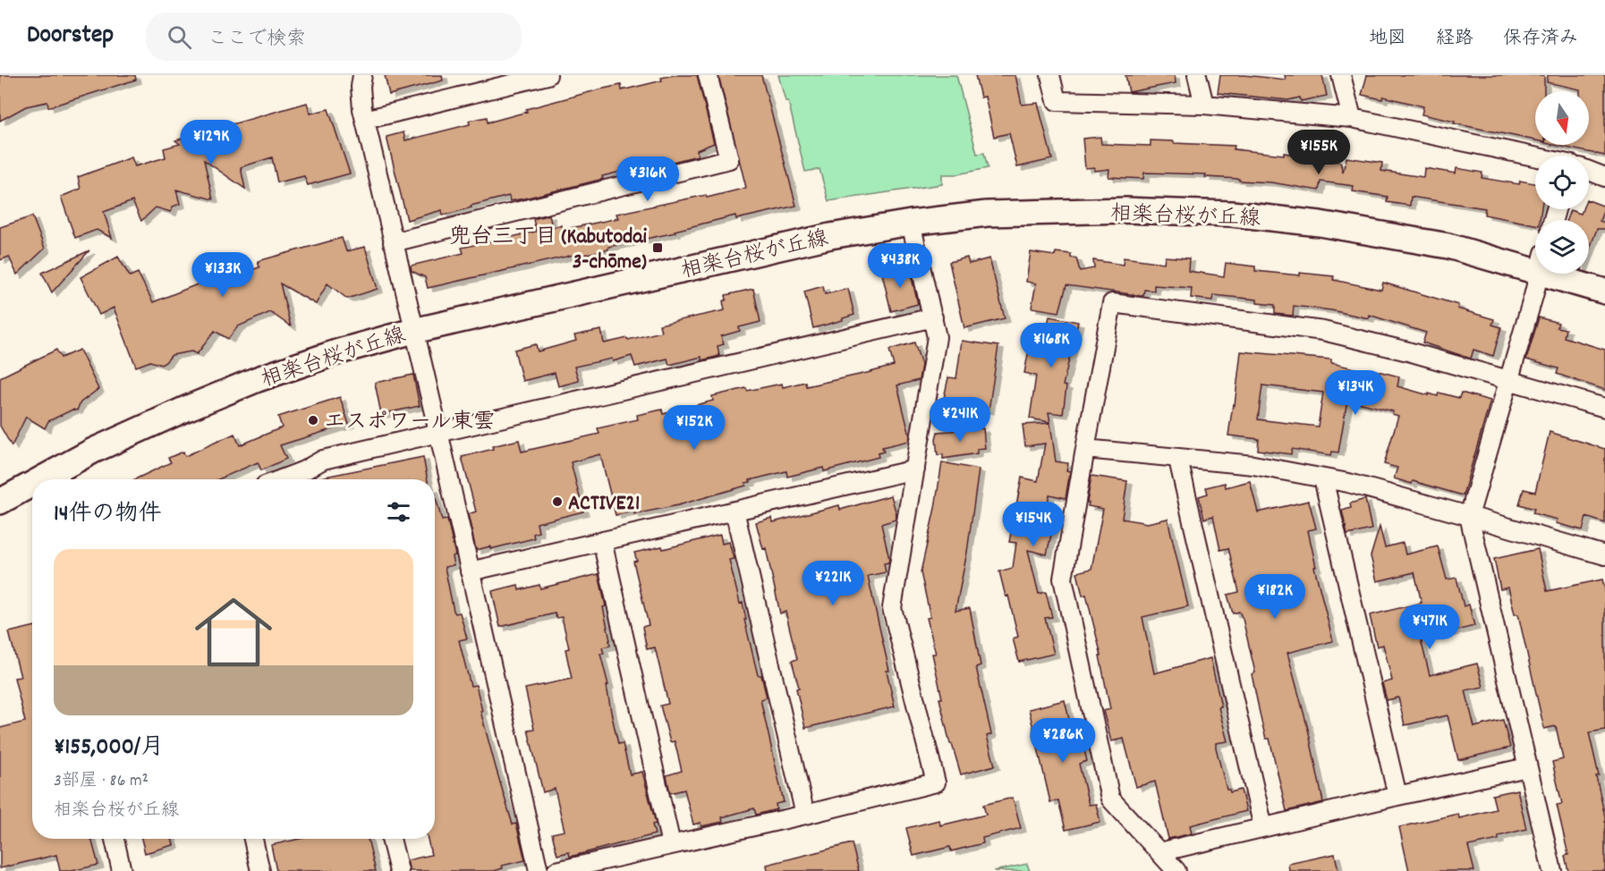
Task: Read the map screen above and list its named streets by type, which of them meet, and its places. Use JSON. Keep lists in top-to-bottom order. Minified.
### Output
{"streets":{"main road":["相楽台桜が丘線"]},"places":{"transit":["兜台三丁目 (Kabutodai 3-chōme)"],"other":["エスポワール東雲","ACTIVE21"]},"north":"bottom","page":{"header":"Doorstep","search":"ここで検索","nav":["地図","経路","保存済み"],"price":["¥129K","¥155K","¥316K","¥438K","¥133K","¥168K","¥134K","¥241K","¥152K","¥154K","¥221K","¥182K","¥471K","¥286K"],"heading":"14件の物件","list":[{"name":"¥155,000/月","note":"3部屋 · 86 m² · 相楽台桜が丘線"}]}}
